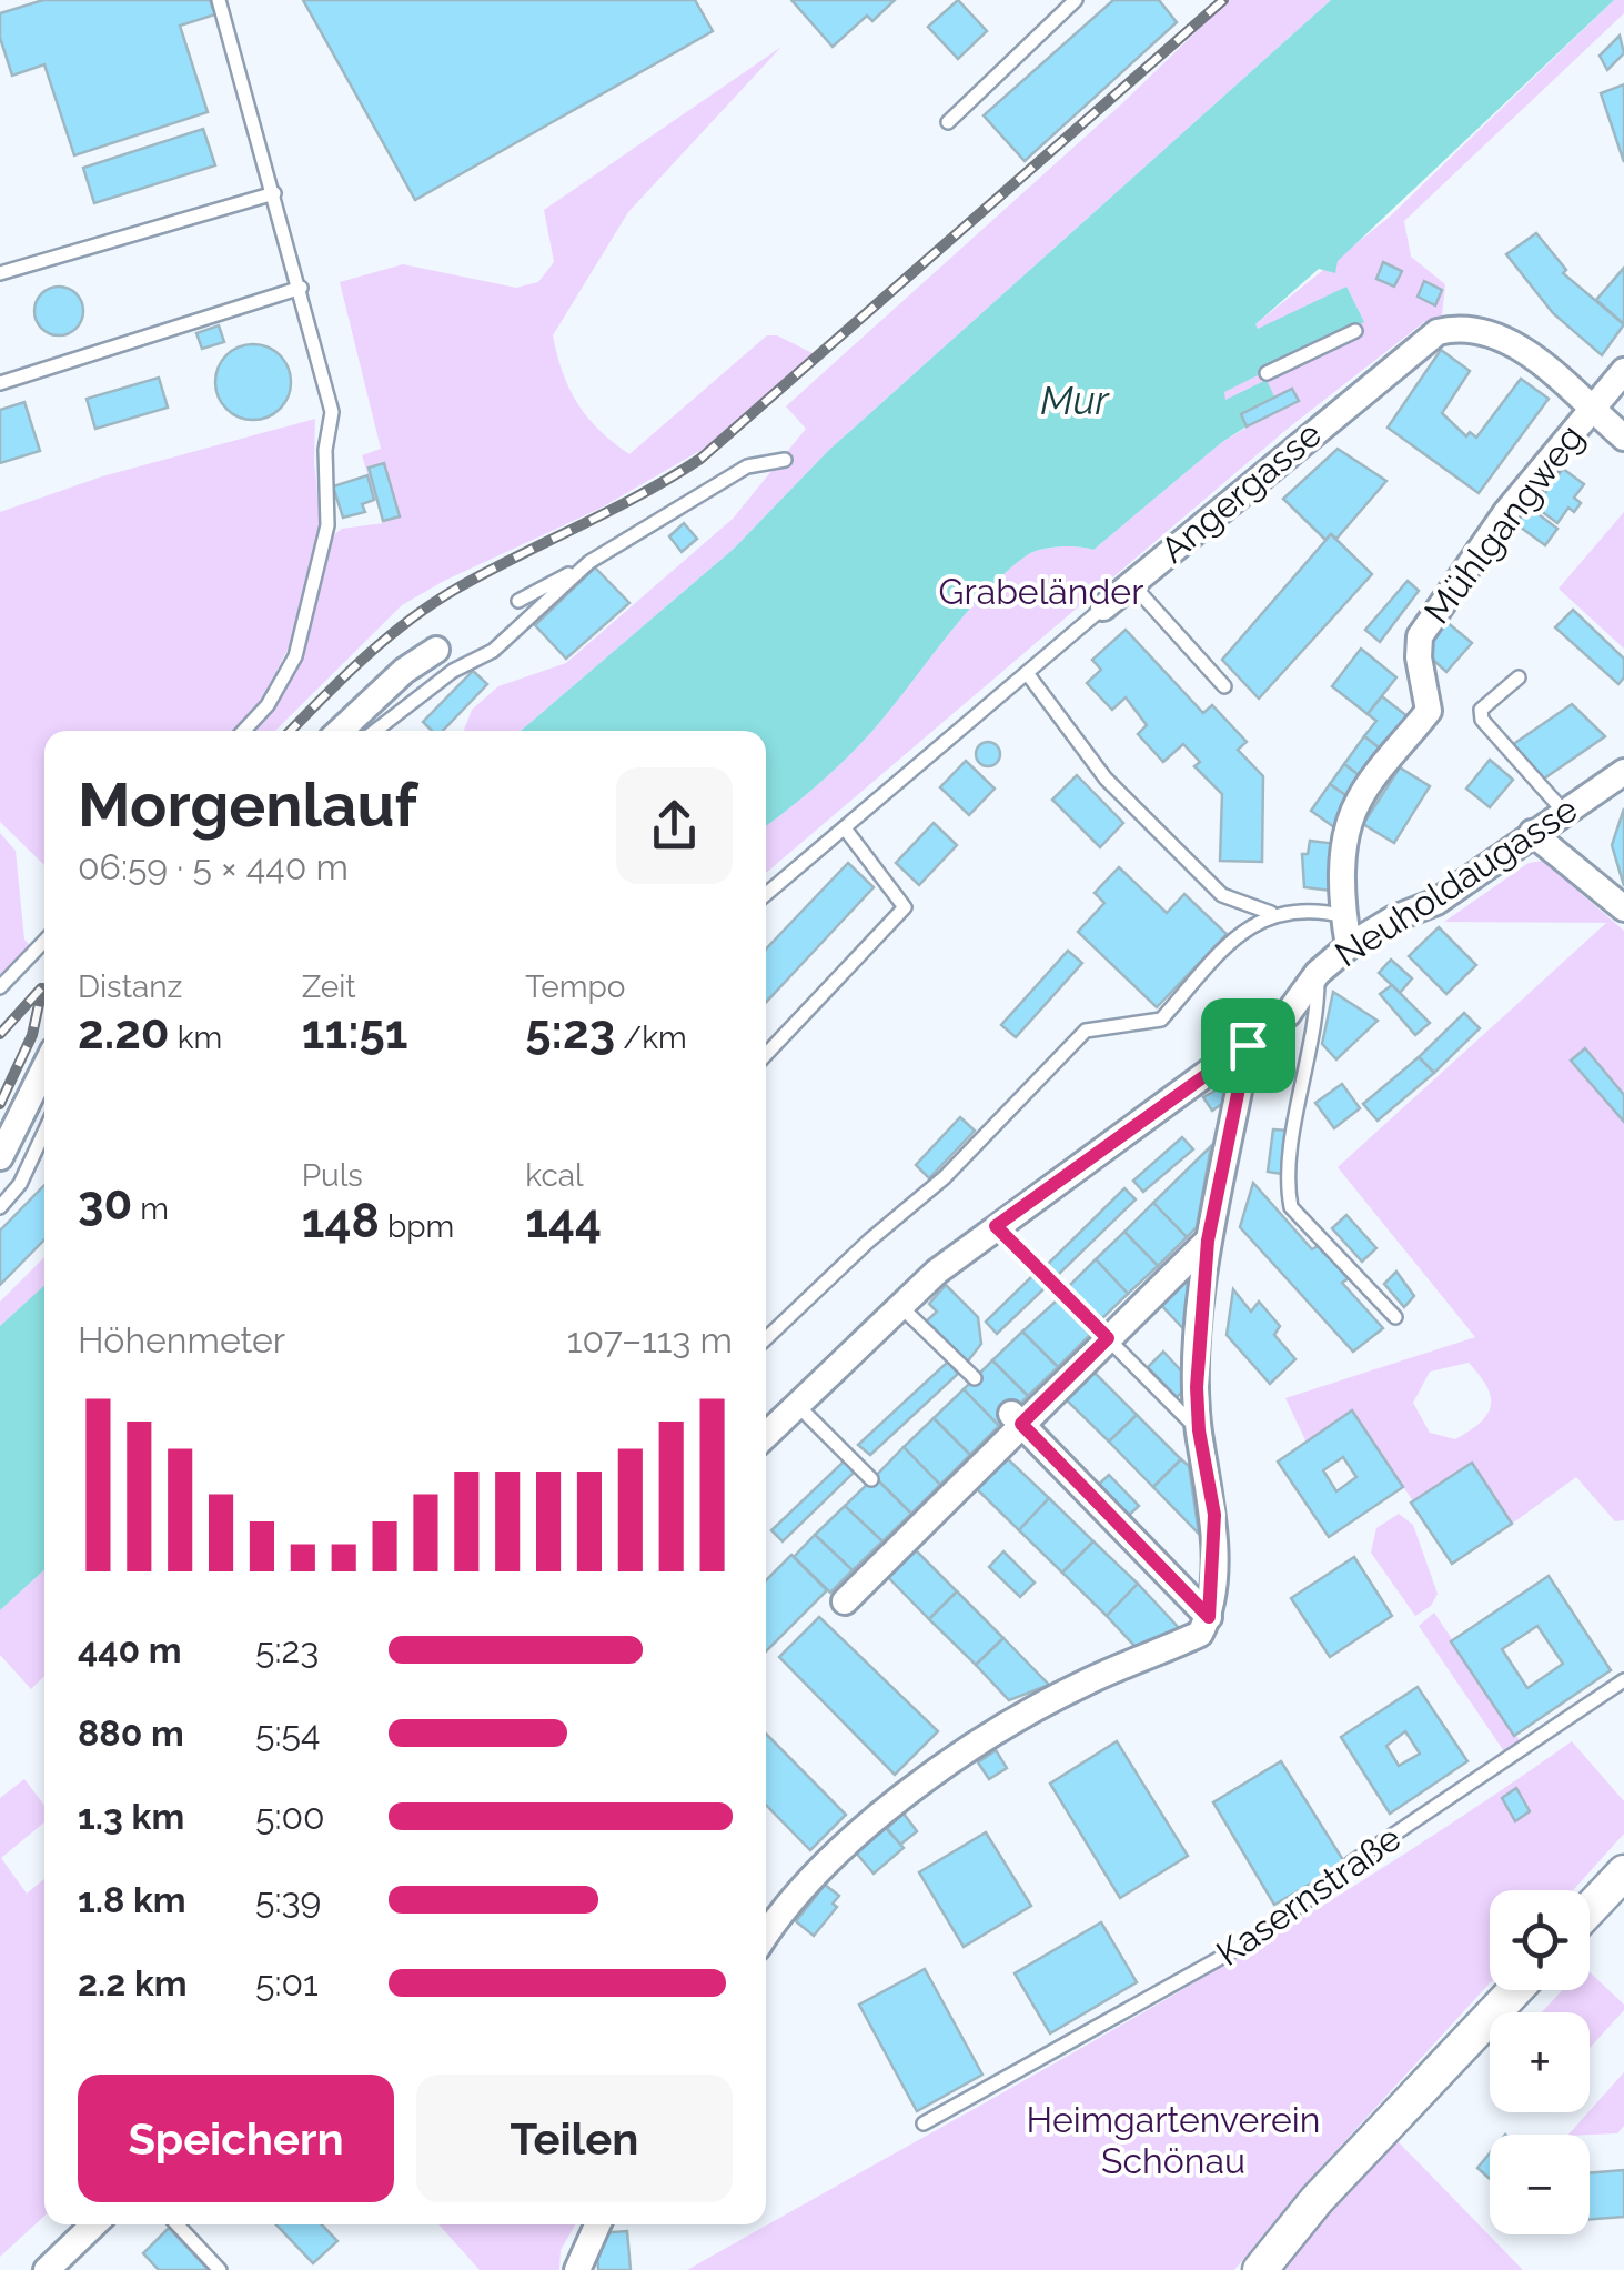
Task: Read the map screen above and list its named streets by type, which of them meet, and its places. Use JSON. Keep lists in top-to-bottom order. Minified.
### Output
{"streets":{"street":["Angergasse","Mühlgangweg","Neuholdaugasse"],"lane":["Kasernstraße"]},"crossings":[["Angergasse","Mühlgangweg"],["Mühlgangweg","Neuholdaugasse"]],"water":["Mur"],"parks":["Grabeländer","Heimgartenverein Schönau"],"page":{"heading":["Morgenlauf","06:59 · 5 × 440 m"],"stats":[["Distanz","2.20 km"],["Zeit","11:51"],["Tempo","5:23 /km"],["30 m"],["Puls","148 bpm"],["kcal","144"]],"chart":["Höhenmeter","107–113 m"],"list":[{"name":"440 m","note":"5:23"},{"name":"880 m","note":"5:54"},{"name":"1.3 km","note":"5:00"},{"name":"1.8 km","note":"5:39"},{"name":"2.2 km","note":"5:01"}],"map_buttons":["+","−"],"buttons":["Speichern","Teilen"]}}
